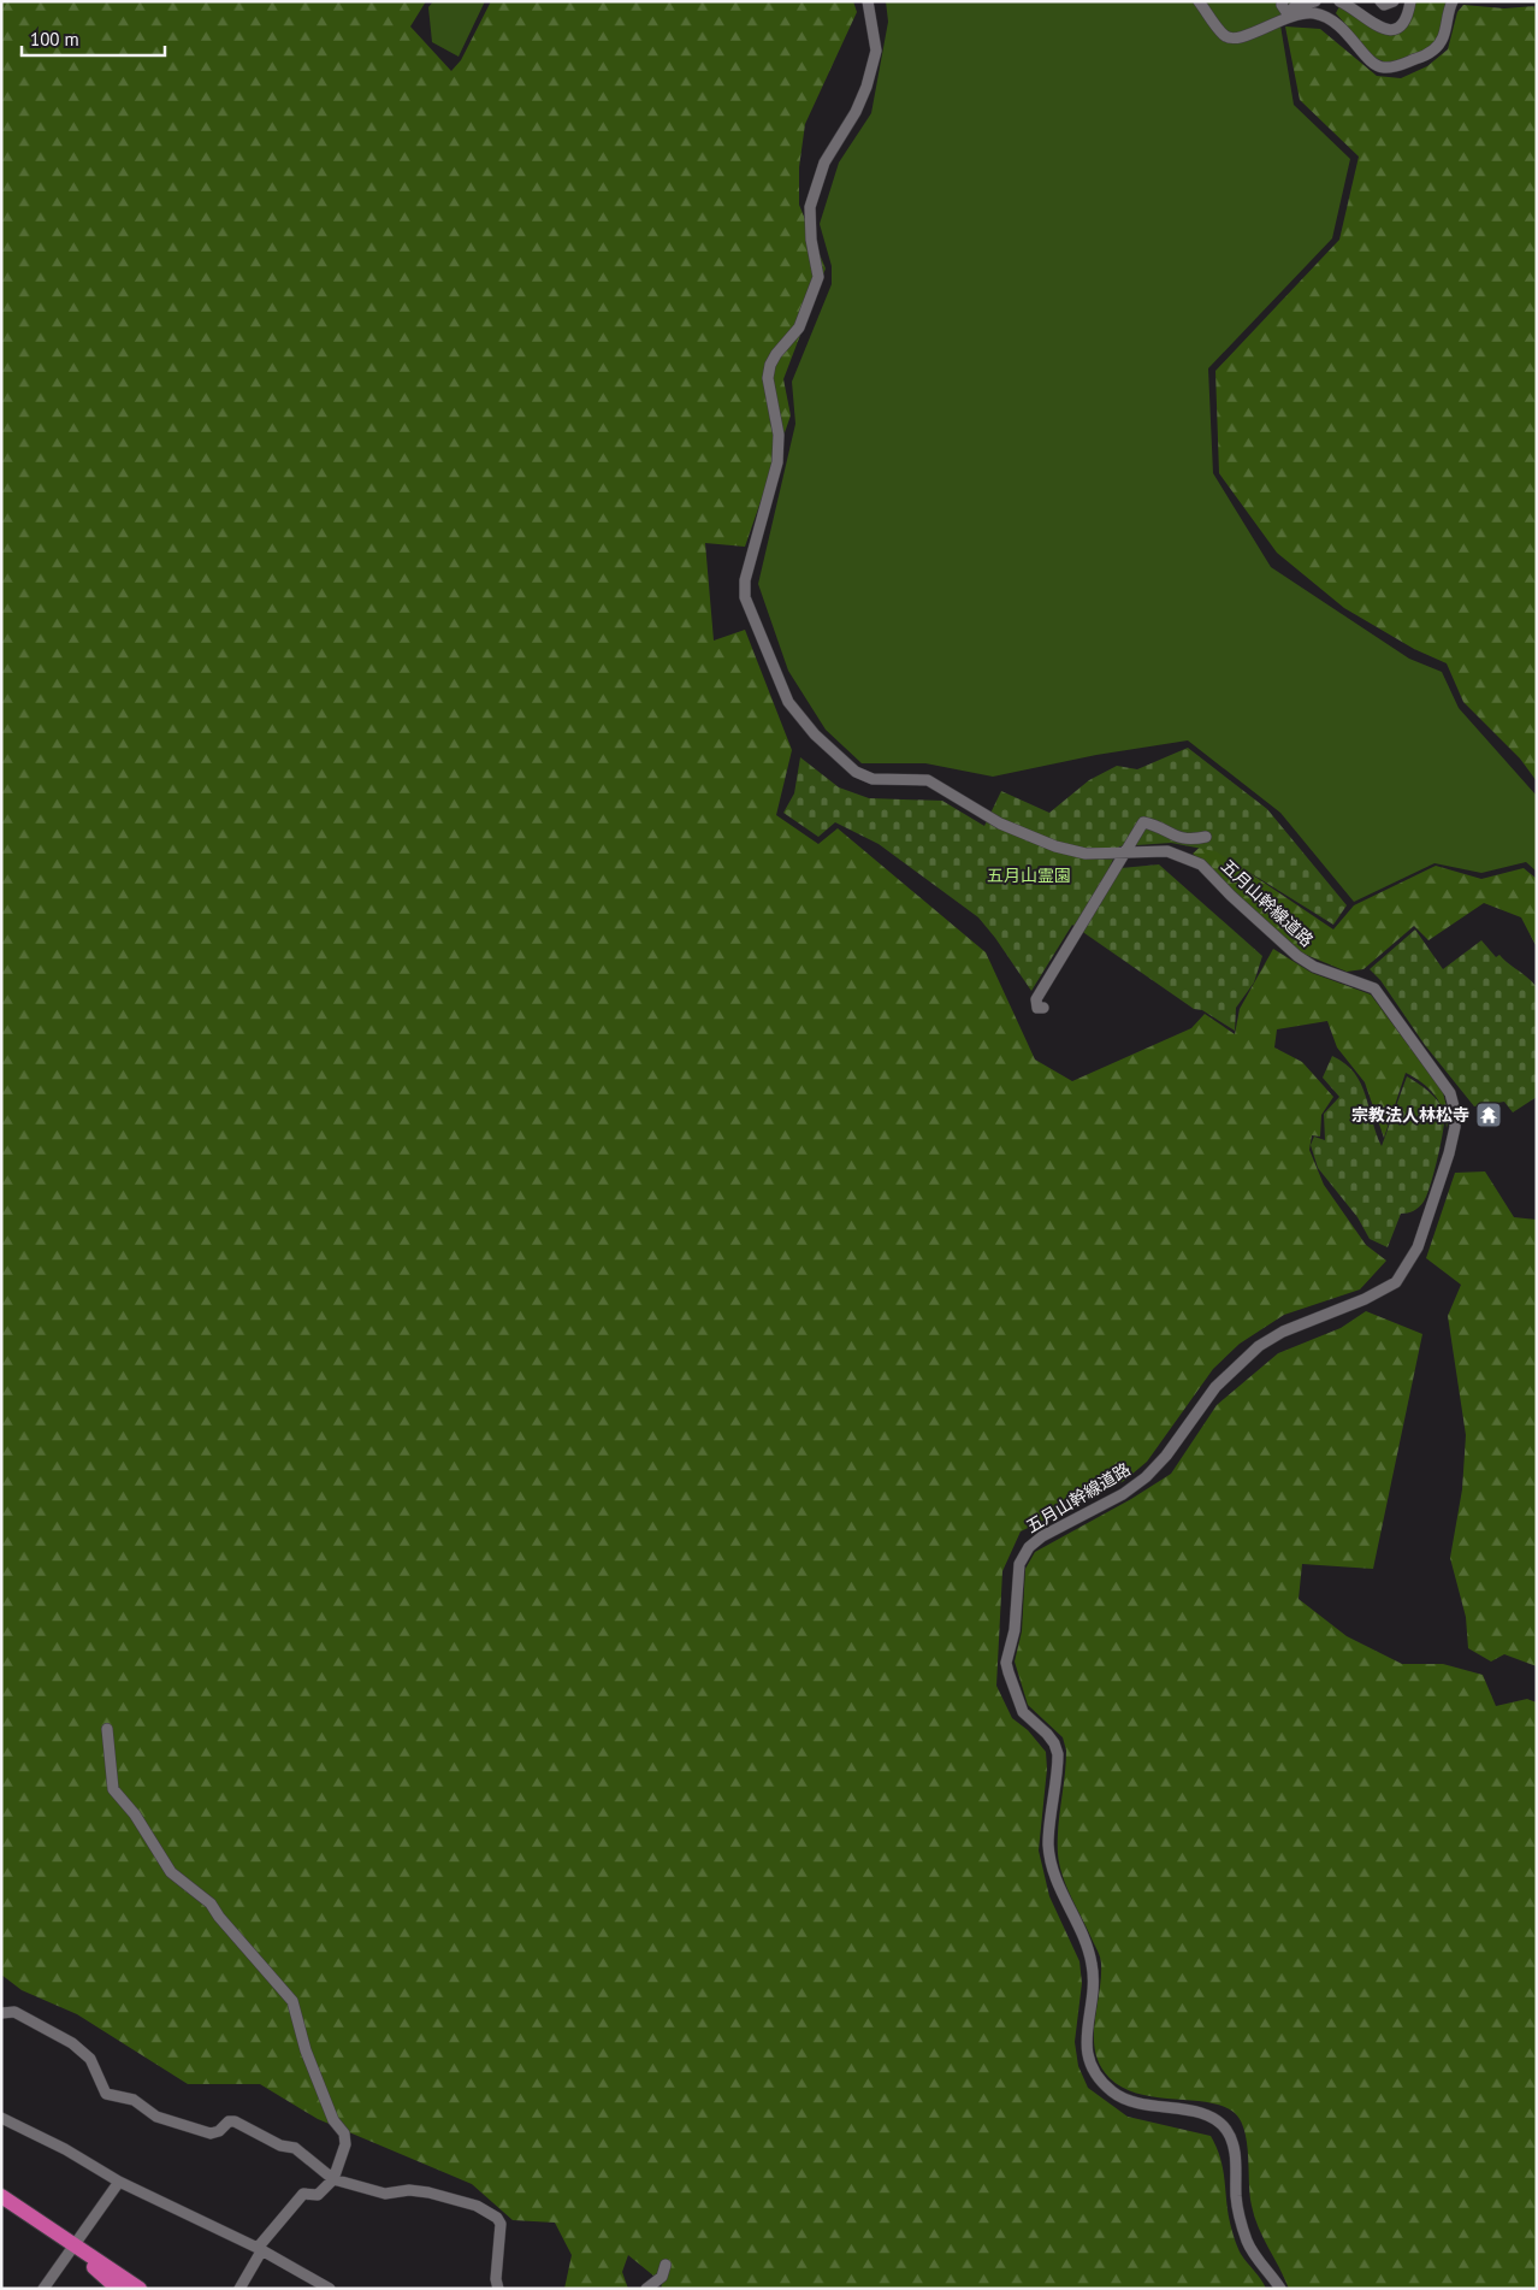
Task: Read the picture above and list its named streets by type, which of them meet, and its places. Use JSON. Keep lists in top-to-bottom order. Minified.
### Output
{"streets":{"street":["五月山幹線道路"]},"parks":["五月山霊園"],"places":{"temple":["宗教法人林松寺"]},"scale_bar":"100 m"}
